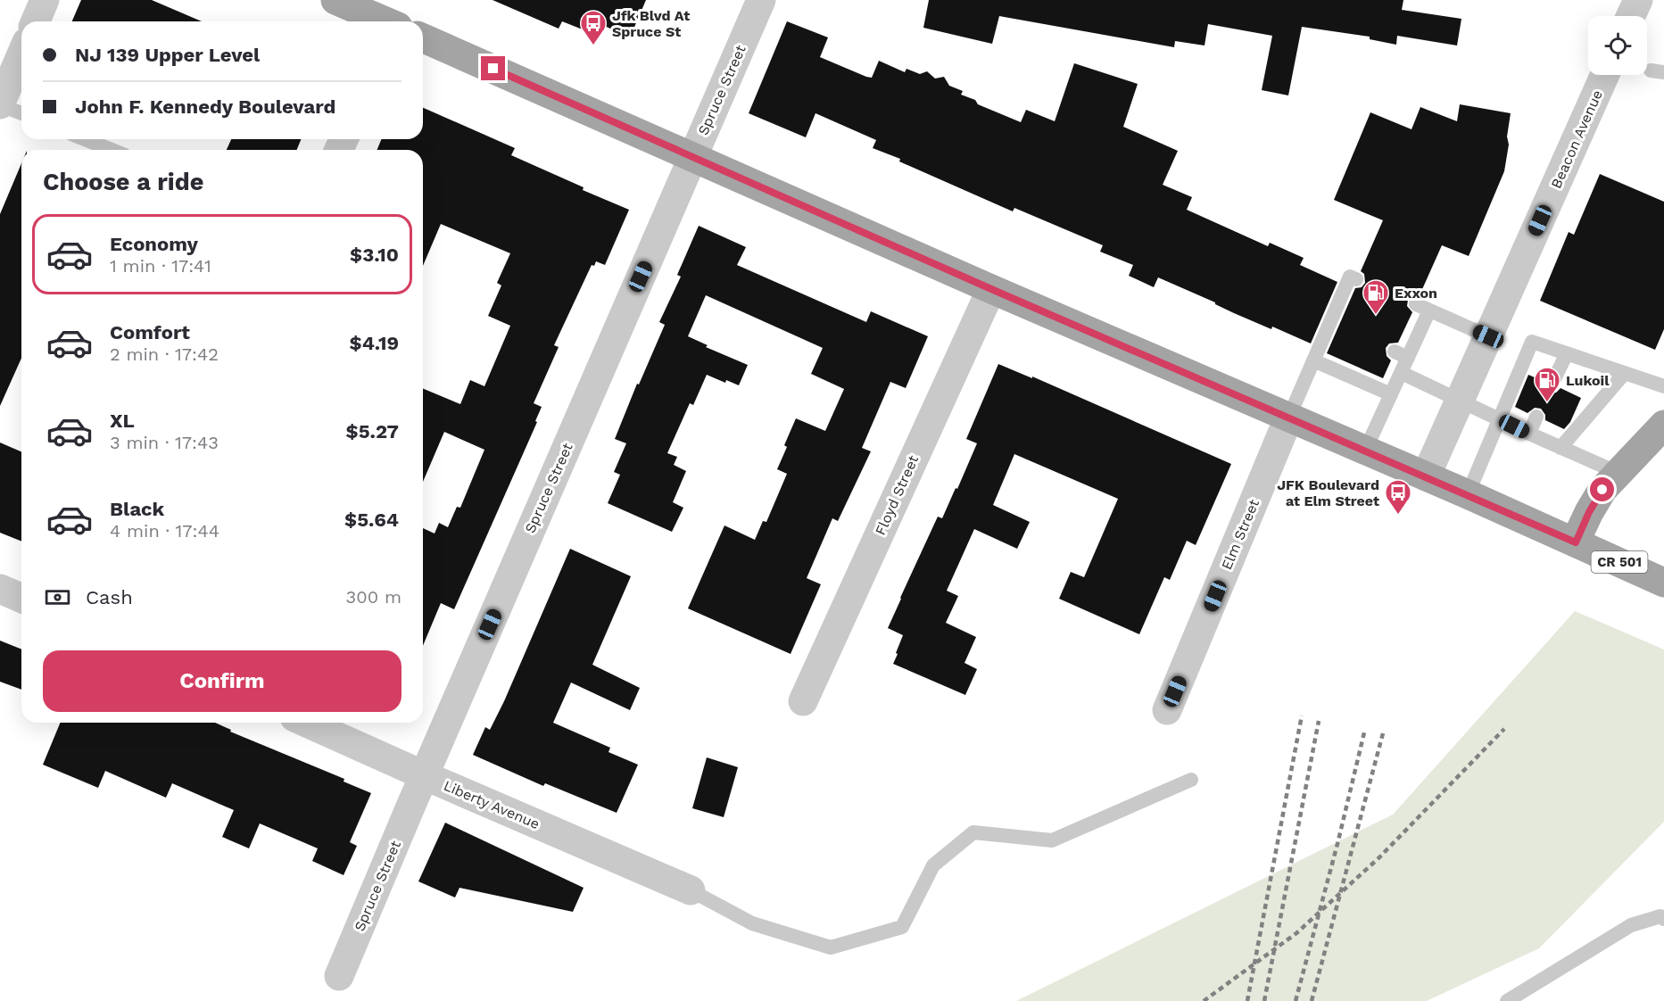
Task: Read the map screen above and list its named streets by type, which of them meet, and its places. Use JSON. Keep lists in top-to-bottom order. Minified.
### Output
{"streets":{"main road":["CR 501"],"street":["Spruce Street","Beacon Avenue","Floyd Street","Elm Street","Liberty Avenue"]},"crossings":[["Spruce Street","CR 501"],["Spruce Street","Liberty Avenue"],["Beacon Avenue","CR 501"],["Floyd Street","CR 501"],["Elm Street","CR 501"]],"places":{"bus stop":["Jfk Blvd At Spruce St","JFK Boulevard at Elm Street"],"fuel station":["Exxon","Lukoil"]},"page":{"banner":["NJ 139 Upper Level","John F. Kennedy Boulevard"],"heading":"Choose a ride","list":[{"name":"Economy","note":"1 min · 17:41","value":"$3.10"},{"name":"Comfort","note":"2 min · 17:42","value":"$4.19"},{"name":"XL","note":"3 min · 17:43","value":"$5.27"},{"name":"Black","note":"4 min · 17:44","value":"$5.64"}],"pay":["Cash","300 m"],"buttons":"Confirm"}}
